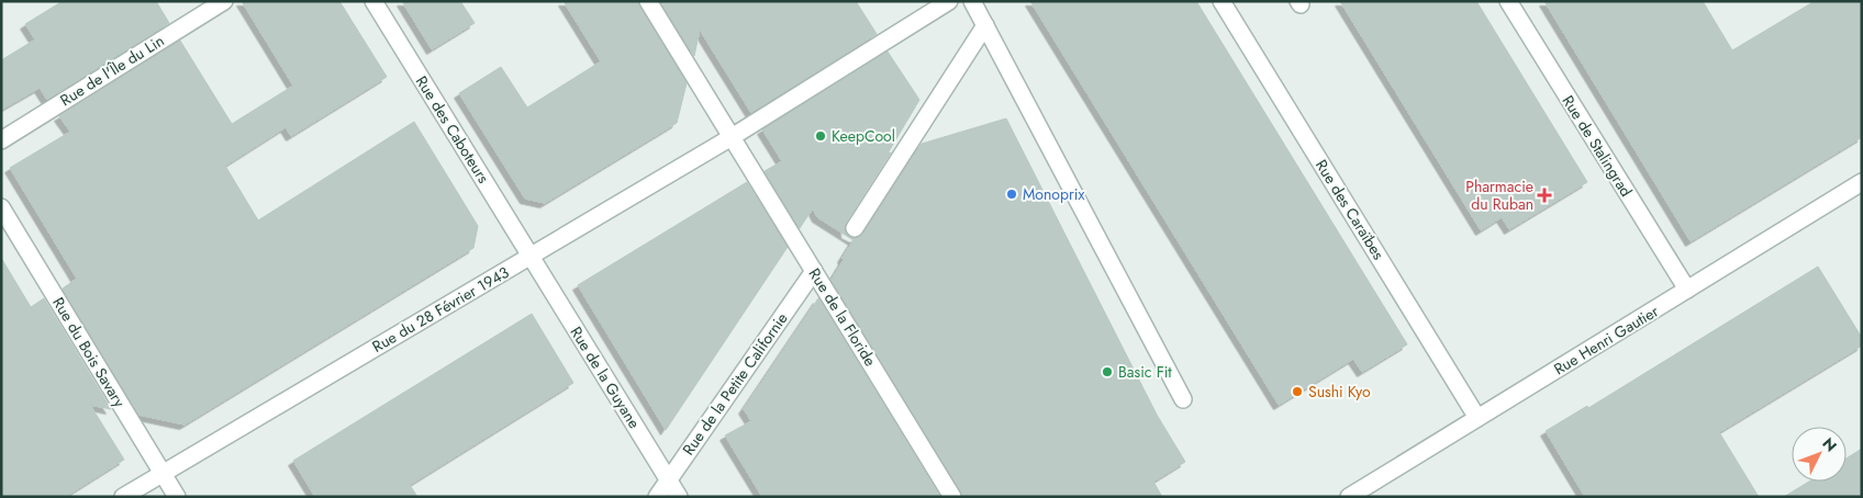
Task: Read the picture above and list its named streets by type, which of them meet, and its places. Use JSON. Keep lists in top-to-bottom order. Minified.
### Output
{"streets":{"street":["Rue de l'Île du Lin","Rue des Caboteurs","Rue de Stalingrad","Rue des Caraïbes","Rue du 28 Février 1943","Rue de la Floride","Rue Henri Gautier","Rue du Bois Savary","Rue de la Guyane","Rue de la Petite Californie"]},"crossings":[["Rue des Caboteurs","Rue du 28 Février 1943"],["Rue des Caboteurs","Rue de la Guyane"],["Rue de Stalingrad","Rue Henri Gautier"],["Rue des Caraïbes","Rue Henri Gautier"],["Rue du 28 Février 1943","Rue de la Floride"],["Rue du 28 Février 1943","Rue du Bois Savary"],["Rue du 28 Février 1943","Rue de la Guyane"],["Rue de la Floride","Rue de la Petite Californie"],["Rue de la Guyane","Rue de la Petite Californie"]],"places":{"other":["KeepCool","Monoprix","Basic Fit","Sushi Kyo"],"health":["Pharmacie du Ruban"]},"north":"top right"}
